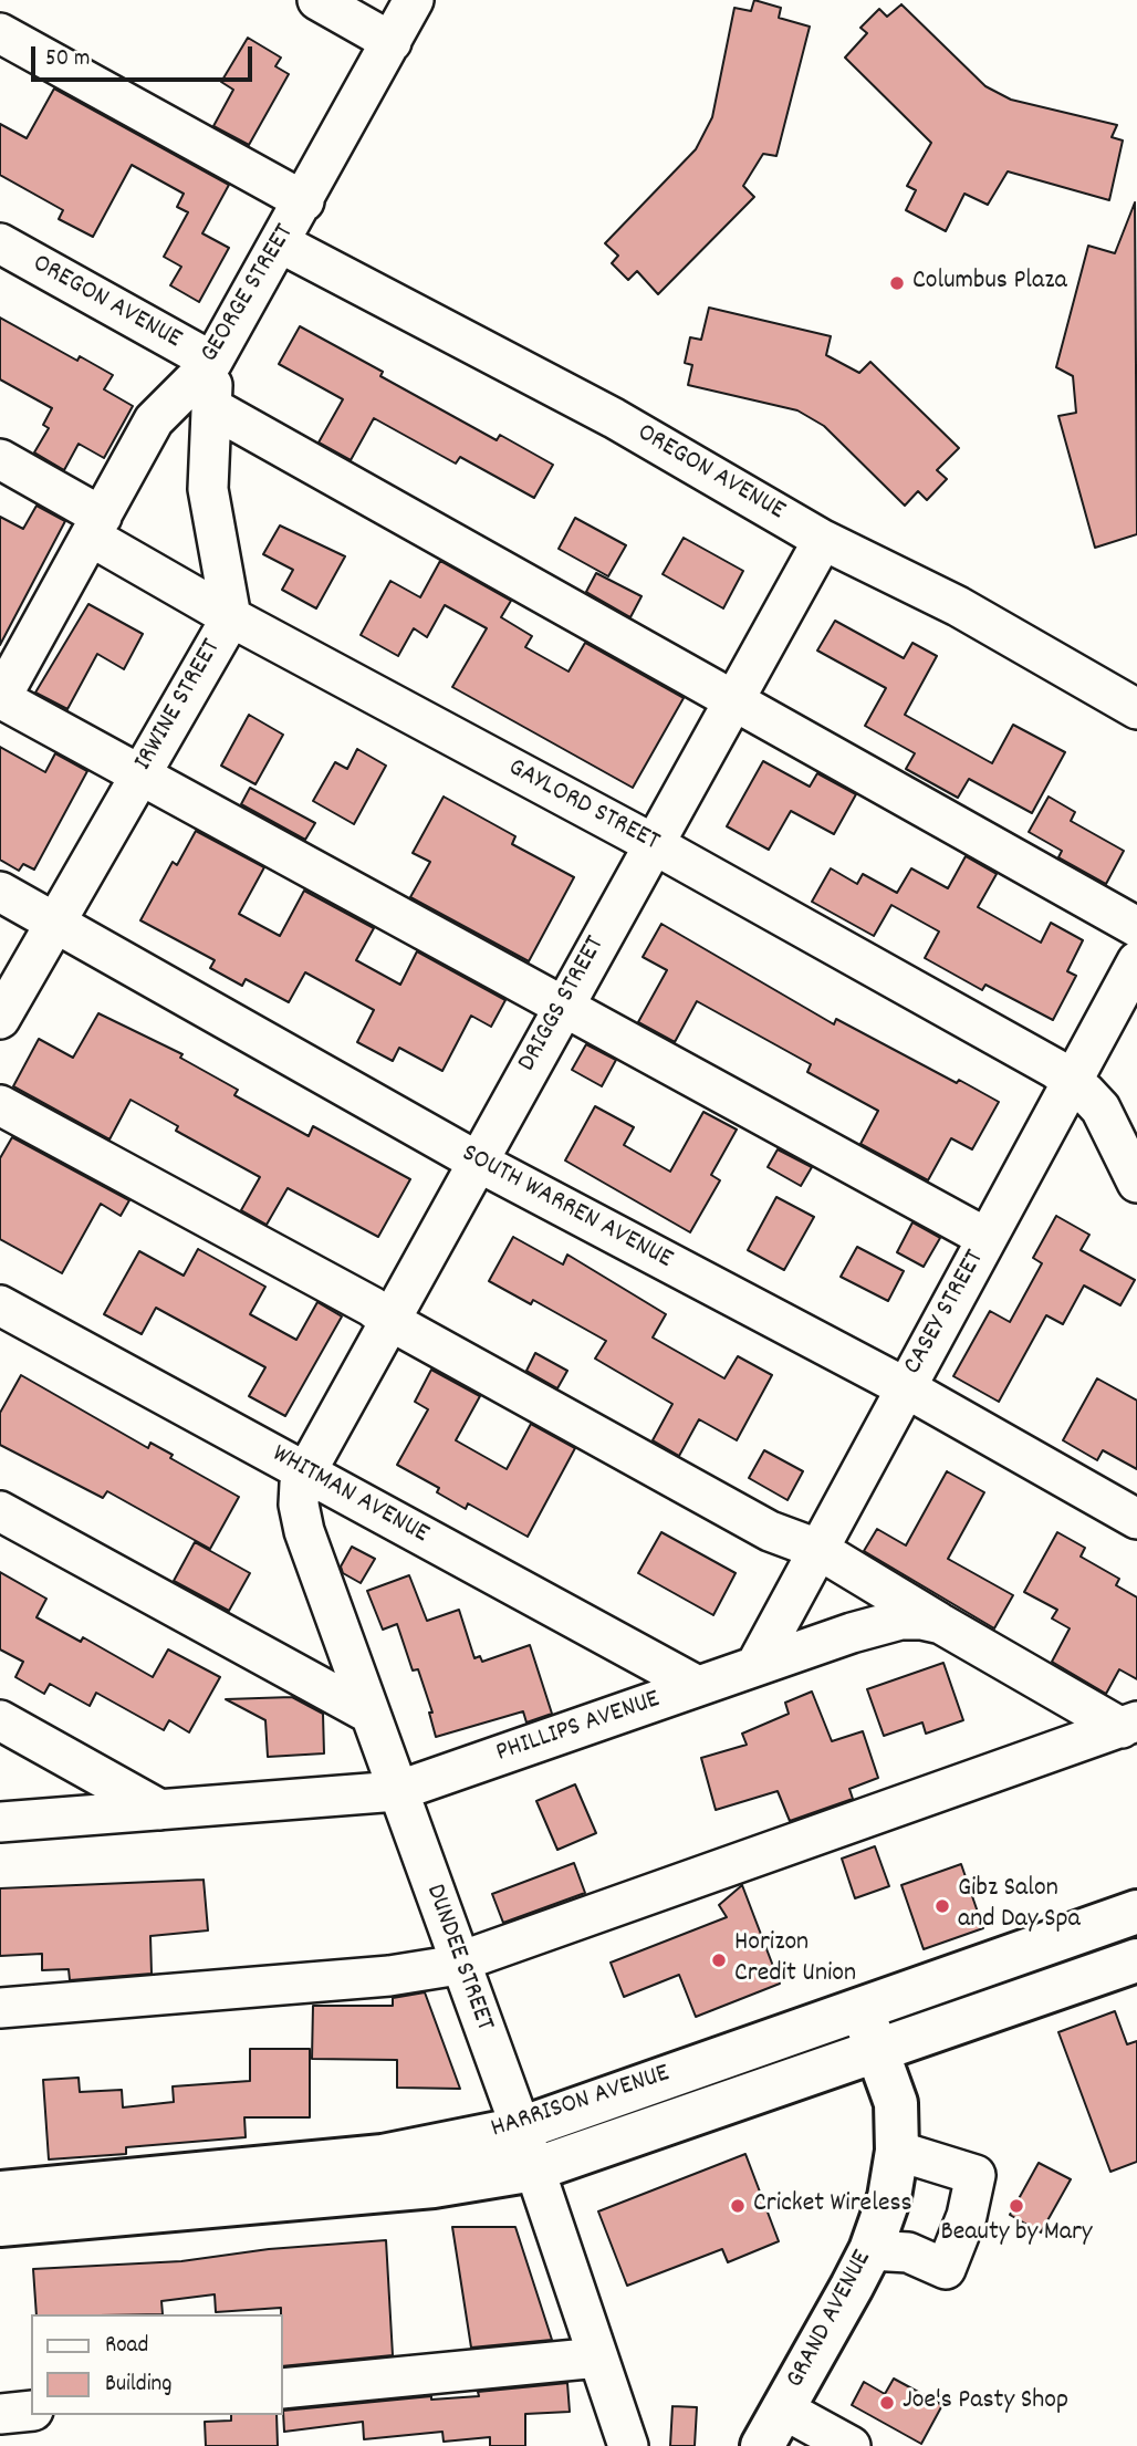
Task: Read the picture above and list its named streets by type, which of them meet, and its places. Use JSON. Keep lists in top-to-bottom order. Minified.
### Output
{"streets":{"main road":["HARRISON AVENUE","GRAND AVENUE"],"street":["GEORGE STREET","OREGON AVENUE","IRWINE STREET","GAYLORD STREET","DRIGGS STREET","SOUTH WARREN AVENUE","CASEY STREET","WHITMAN AVENUE","PHILLIPS AVENUE","DUNDEE STREET"]},"crossings":[["GEORGE STREET","OREGON AVENUE"],["GEORGE STREET","IRWINE STREET"],["GEORGE STREET","GAYLORD STREET"],["OREGON AVENUE","IRWINE STREET"],["OREGON AVENUE","DRIGGS STREET"],["IRWINE STREET","GAYLORD STREET"],["IRWINE STREET","SOUTH WARREN AVENUE"],["GAYLORD STREET","DRIGGS STREET"],["GAYLORD STREET","CASEY STREET"],["DRIGGS STREET","SOUTH WARREN AVENUE"],["DRIGGS STREET","WHITMAN AVENUE"],["DRIGGS STREET","DUNDEE STREET"],["SOUTH WARREN AVENUE","CASEY STREET"],["CASEY STREET","PHILLIPS AVENUE"],["WHITMAN AVENUE","PHILLIPS AVENUE"],["WHITMAN AVENUE","DUNDEE STREET"],["PHILLIPS AVENUE","DUNDEE STREET"],["DUNDEE STREET","HARRISON AVENUE"],["HARRISON AVENUE","GRAND AVENUE"]],"places":["Columbus Plaza","Gibz Salon and Day Spa","Horizon Credit Union","Cricket Wireless","Beauty by Mary","Joe's Pasty Shop"],"legend":["Road","Building"],"scale_bar":"50 m"}
